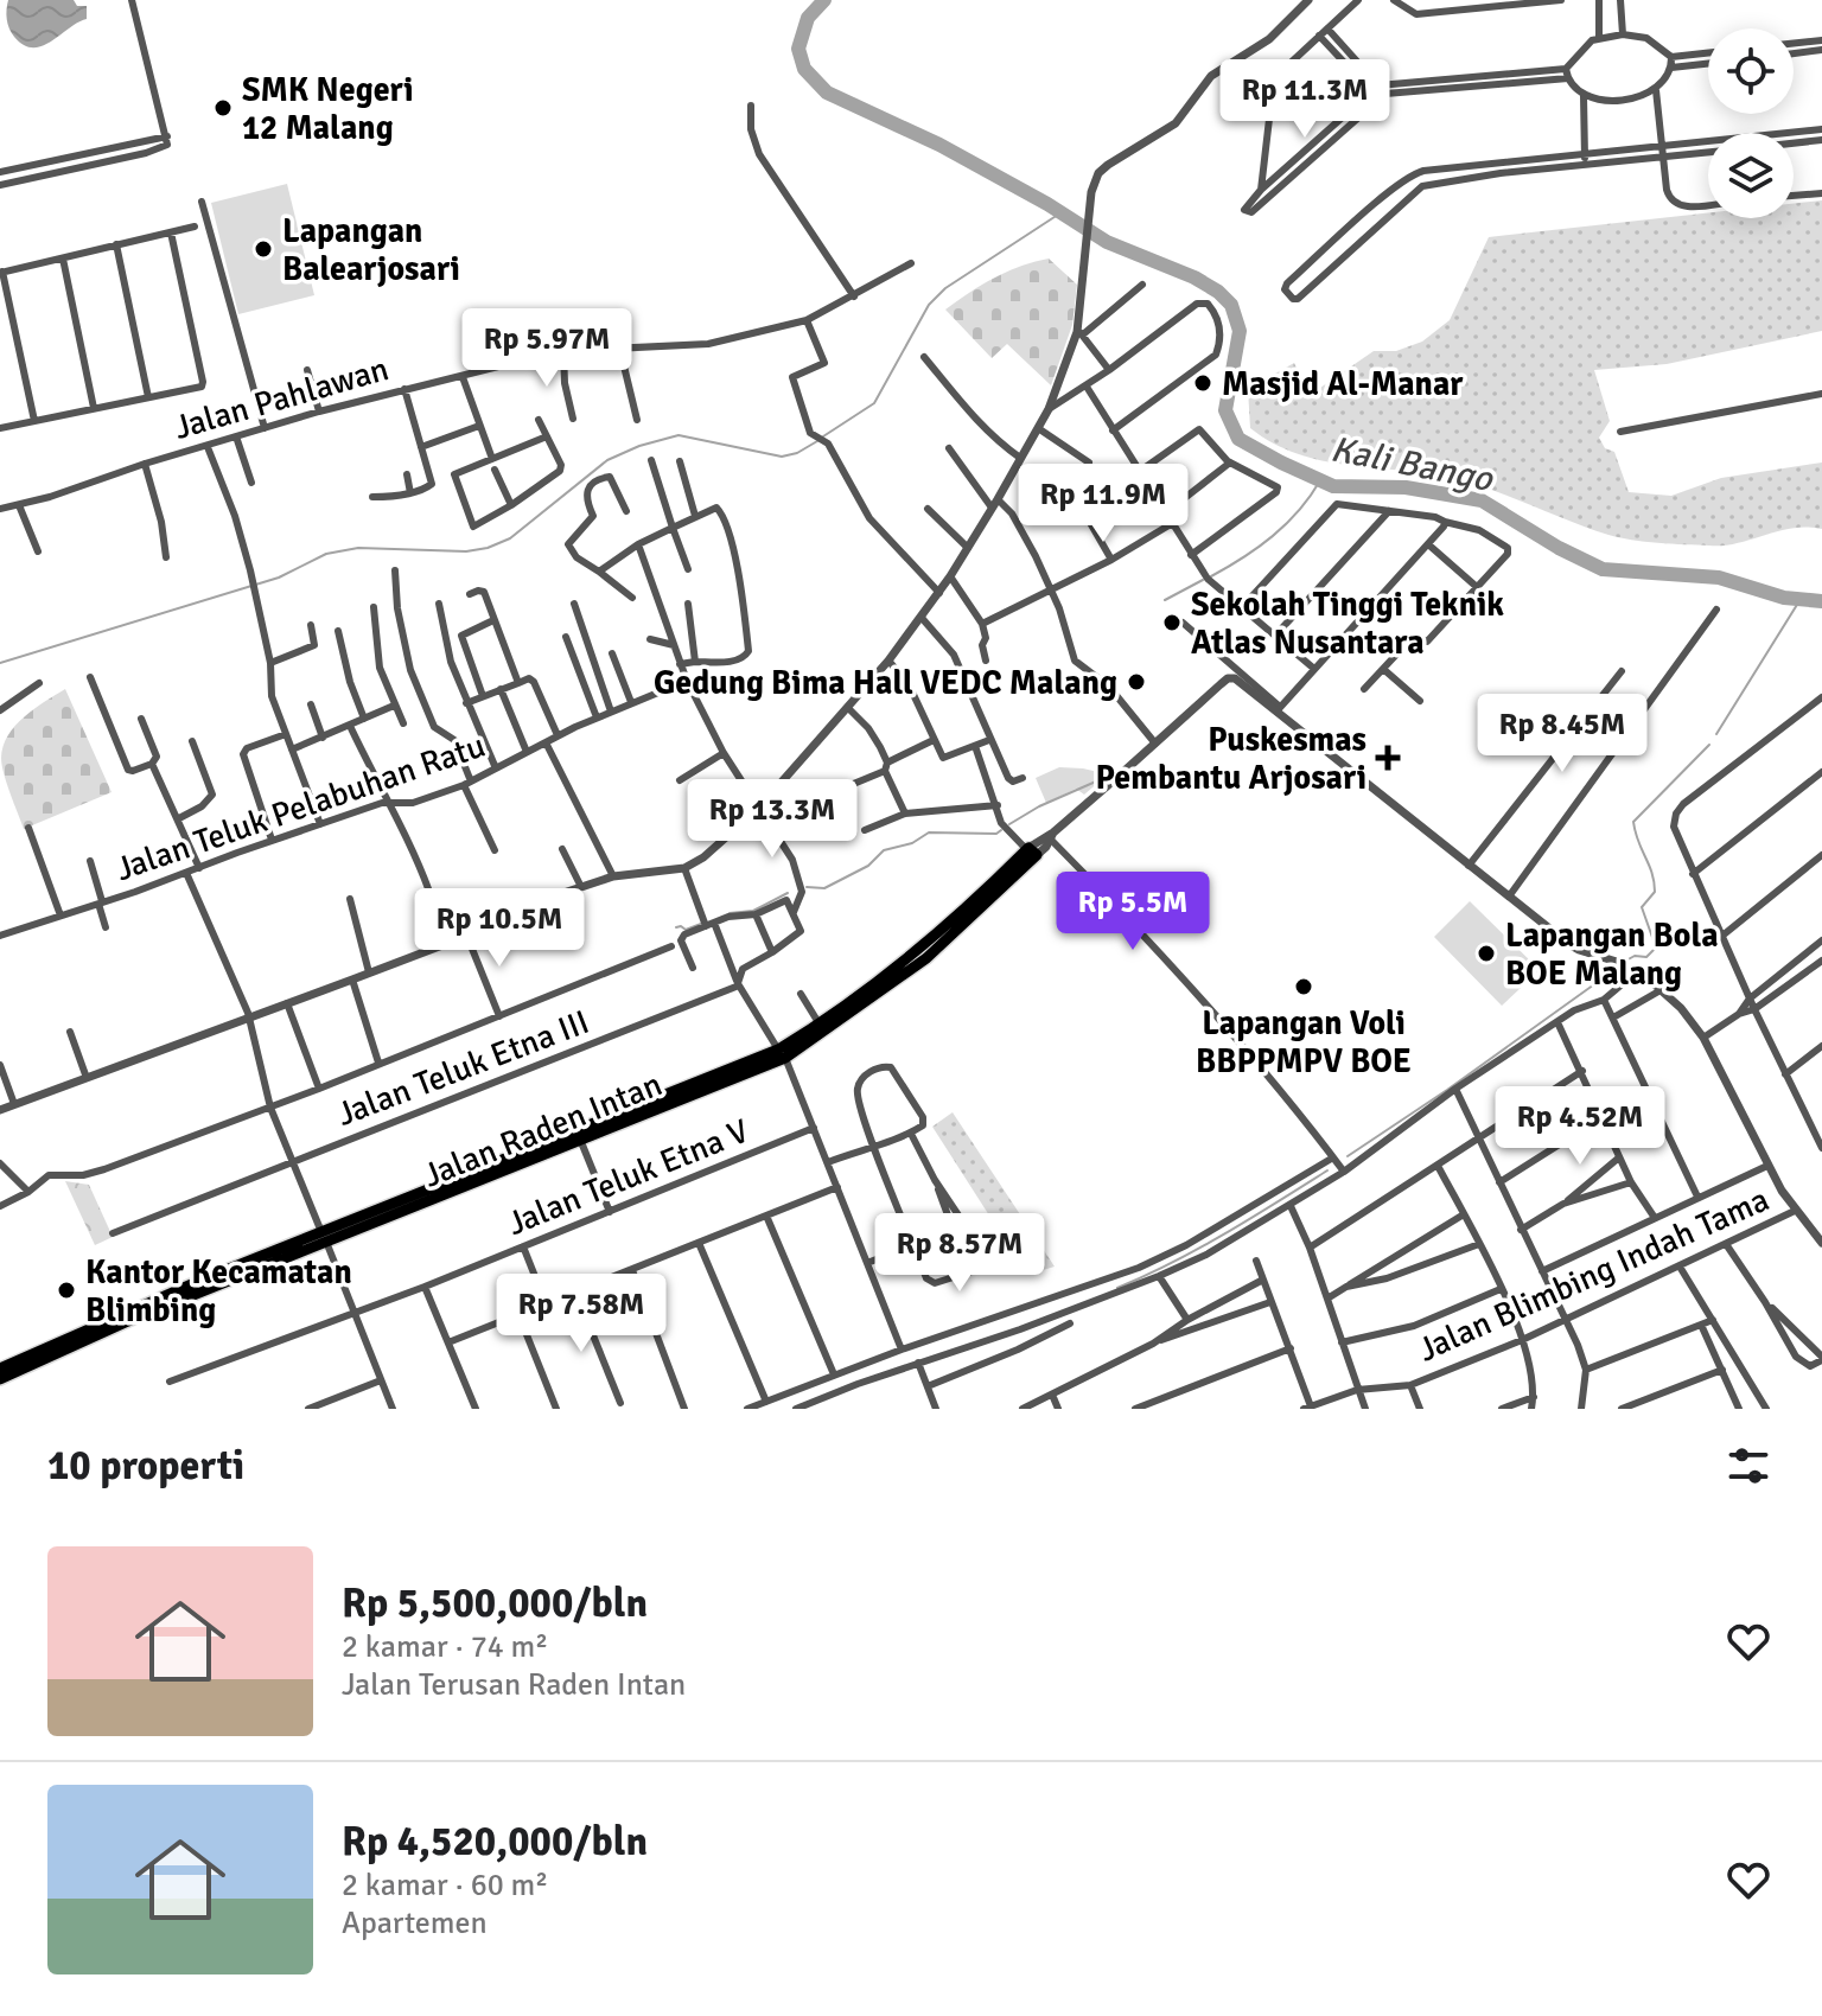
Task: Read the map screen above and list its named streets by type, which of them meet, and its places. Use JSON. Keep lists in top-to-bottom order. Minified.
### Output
{"streets":{"highway":["Jalan Raden Intan"],"street":["Jalan Pahlawan","Jalan Teluk Pelabuhan Ratu","Jalan Teluk Etna III","Jalan Teluk Etna V","Jalan Blimbing Indah Tama"]},"water":["Kali Bango"],"places":{"other":["SMK Negeri 12 Malang","Lapangan Balearjosari","Masjid Al-Manar","Sekolah Tinggi Teknik Atlas Nusantara","Gedung Bima Hall VEDC Malang","Lapangan Bola BOE Malang","Lapangan Voli BBPPMPV BOE","Kantor Kecamatan Blimbing"],"health":["Puskesmas Pembantu Arjosari"]},"page":{"price":["Rp 11.3M","Rp 5.97M","Rp 11.9M","Rp 8.45M","Rp 13.3M","Rp 5.5M","Rp 10.5M","Rp 4.52M","Rp 8.57M","Rp 7.58M"],"heading":"10 properti","list":[{"name":"Rp 5,500,000/bln","note":"2 kamar · 74 m² · Jalan Terusan Raden Intan"},{"name":"Rp 4,520,000/bln","note":"2 kamar · 60 m² · Apartemen"}]}}
